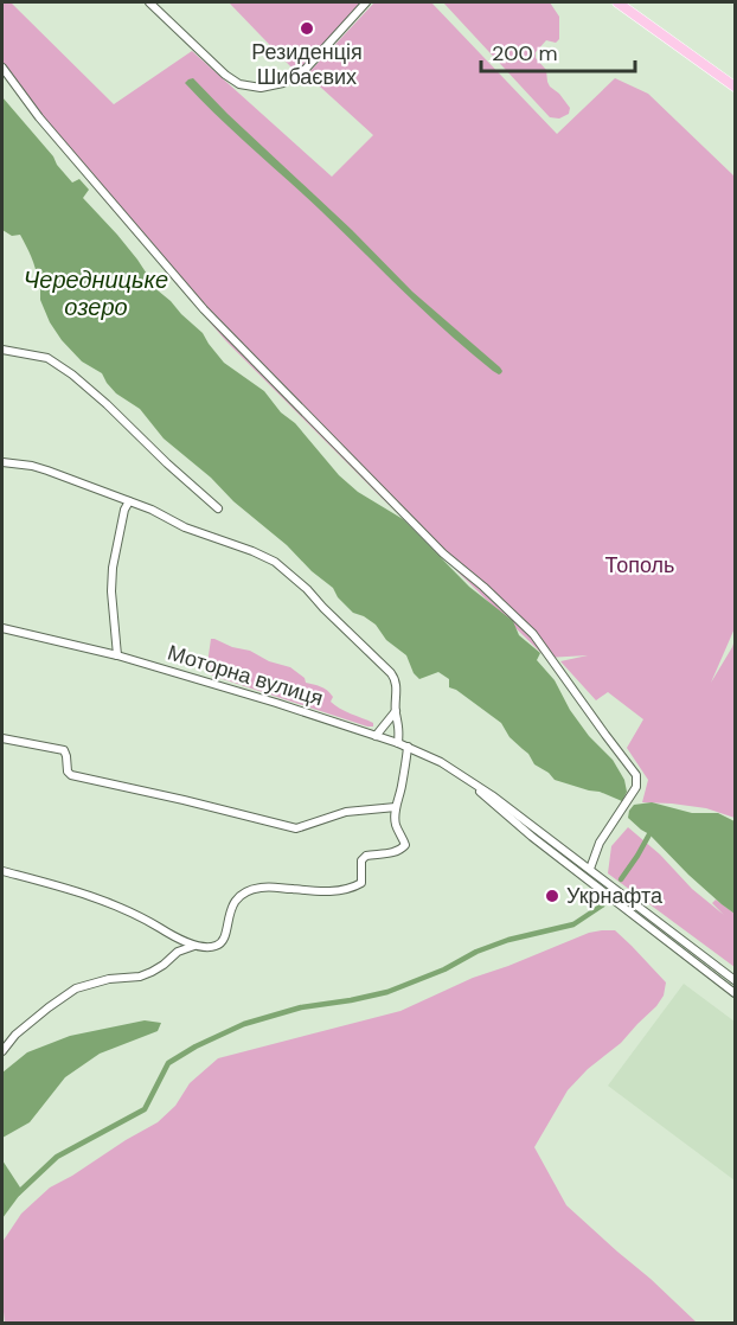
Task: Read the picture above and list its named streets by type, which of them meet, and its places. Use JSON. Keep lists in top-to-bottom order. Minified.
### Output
{"streets":{"street":["Моторна вулиця"]},"water":["Чередницьке озеро"],"parks":["Тополь"],"places":["Резиденція Шибаєвих","Укрнафта"],"scale_bar":"200 m"}
